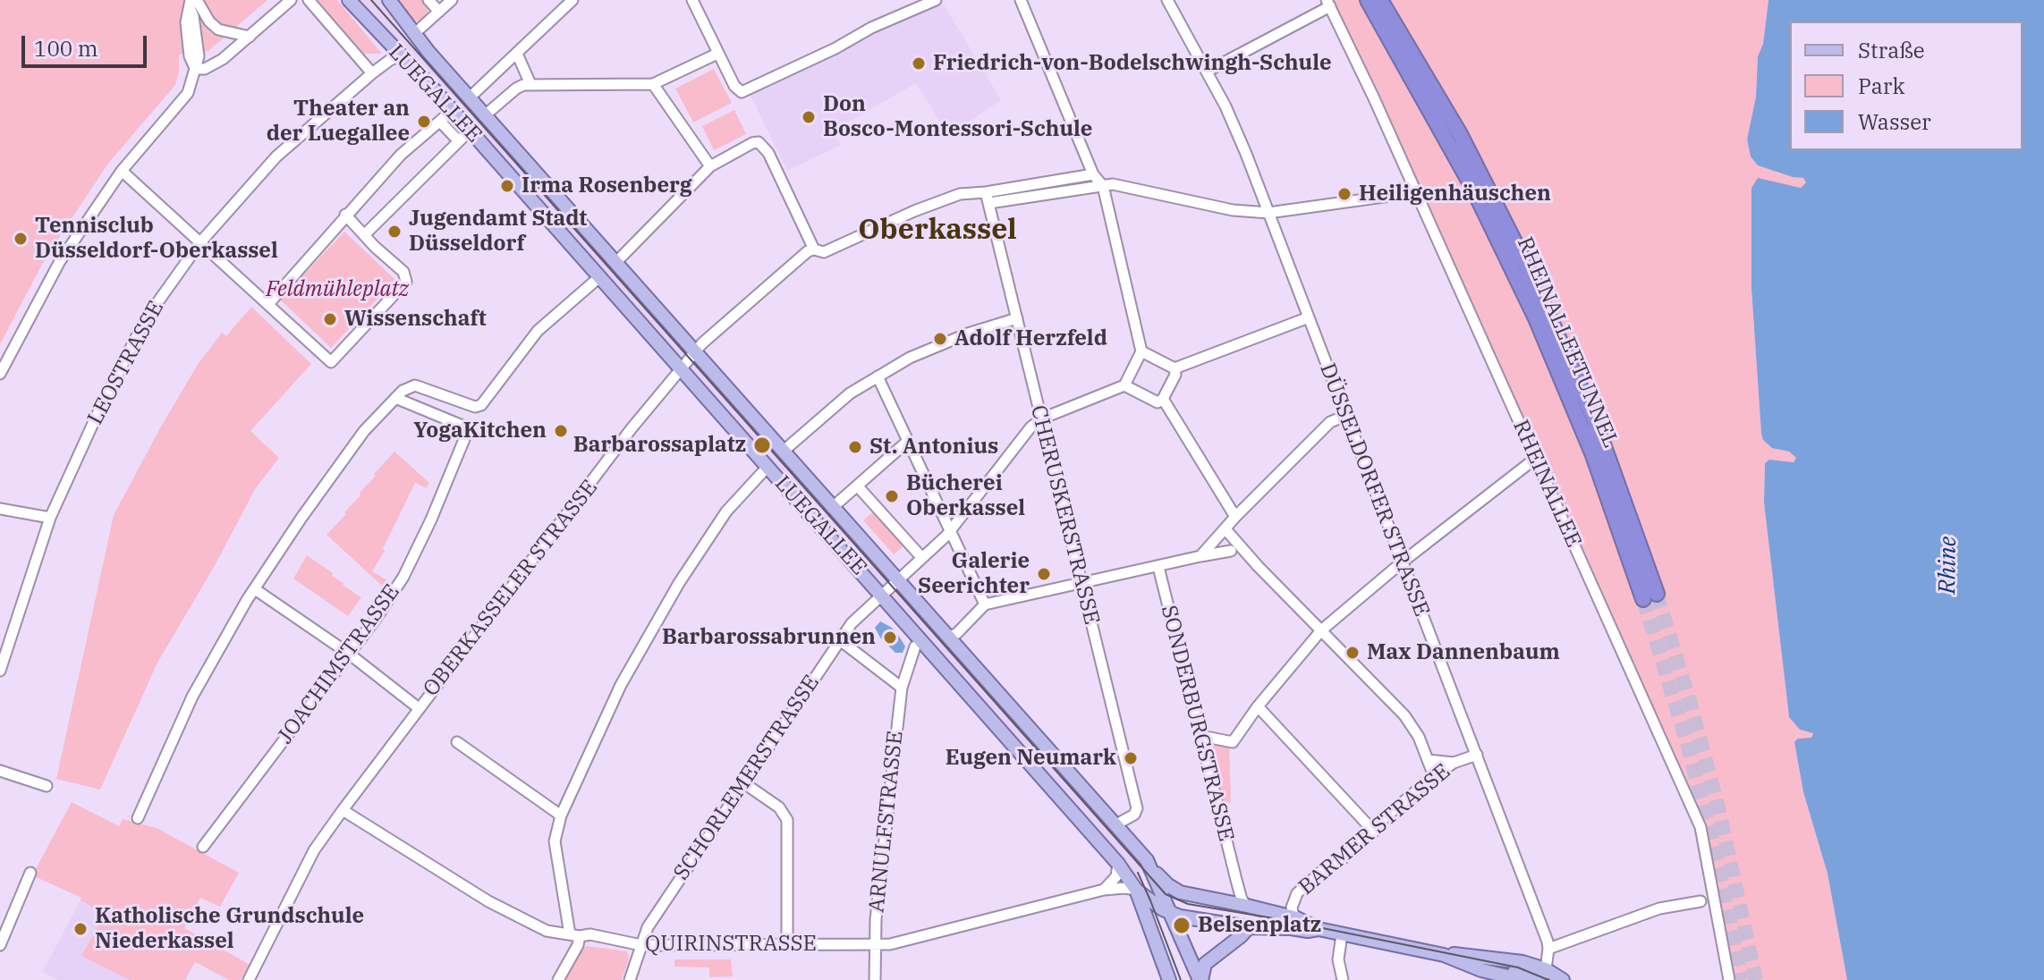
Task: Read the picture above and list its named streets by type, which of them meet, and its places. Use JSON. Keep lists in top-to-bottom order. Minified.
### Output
{"streets":{"highway":["RHEINALLEETUNNEL"],"main road":["LUEGALLEE"],"street":["LEOSTRASSE","RHEINALLEE","DÜSSELDORFER STRASSE","CHERUSKERSTRASSE","OBERKASSELER STRASSE","JOACHIMSTRASSE","SONDERBURGSTRASSE","SCHORLEMERSTRASSE","ARNULFSTRASSE","BARMER STRASSE","QUIRINSTRASSE"]},"crossings":[["LUEGALLEE","LEOSTRASSE"],["LUEGALLEE","CHERUSKERSTRASSE"],["LUEGALLEE","OBERKASSELER STRASSE"],["LUEGALLEE","SCHORLEMERSTRASSE"],["LUEGALLEE","ARNULFSTRASSE"],["LUEGALLEE","QUIRINSTRASSE"],["RHEINALLEE","OBERKASSELER STRASSE"],["DÜSSELDORFER STRASSE","OBERKASSELER STRASSE"],["DÜSSELDORFER STRASSE","BARMER STRASSE"],["CHERUSKERSTRASSE","OBERKASSELER STRASSE"],["CHERUSKERSTRASSE","SCHORLEMERSTRASSE"],["OBERKASSELER STRASSE","QUIRINSTRASSE"],["SCHORLEMERSTRASSE","QUIRINSTRASSE"],["ARNULFSTRASSE","QUIRINSTRASSE"]],"districts":["Oberkassel"],"water":["Rhine"],"parks":["Feldmühleplatz"],"places":["Friedrich-von-Bodelschwingh-Schule","Don Bosco-Montessori-Schule","Theater an der Luegallee","Irma Rosenberg","Heiligenhäuschen","Jugendamt Stadt Düsseldorf","Tennisclub Düsseldorf-Oberkassel","Wissenschaft","Adolf Herzfeld","YogaKitchen","Barbarossaplatz","St. Antonius","Bücherei Oberkassel","Galerie Seerichter","Barbarossabrunnen","Max Dannenbaum","Eugen Neumark","Belsenplatz","Katholische Grundschule Niederkassel"],"legend":["Straße","Park","Wasser"],"scale_bar":"100 m"}
